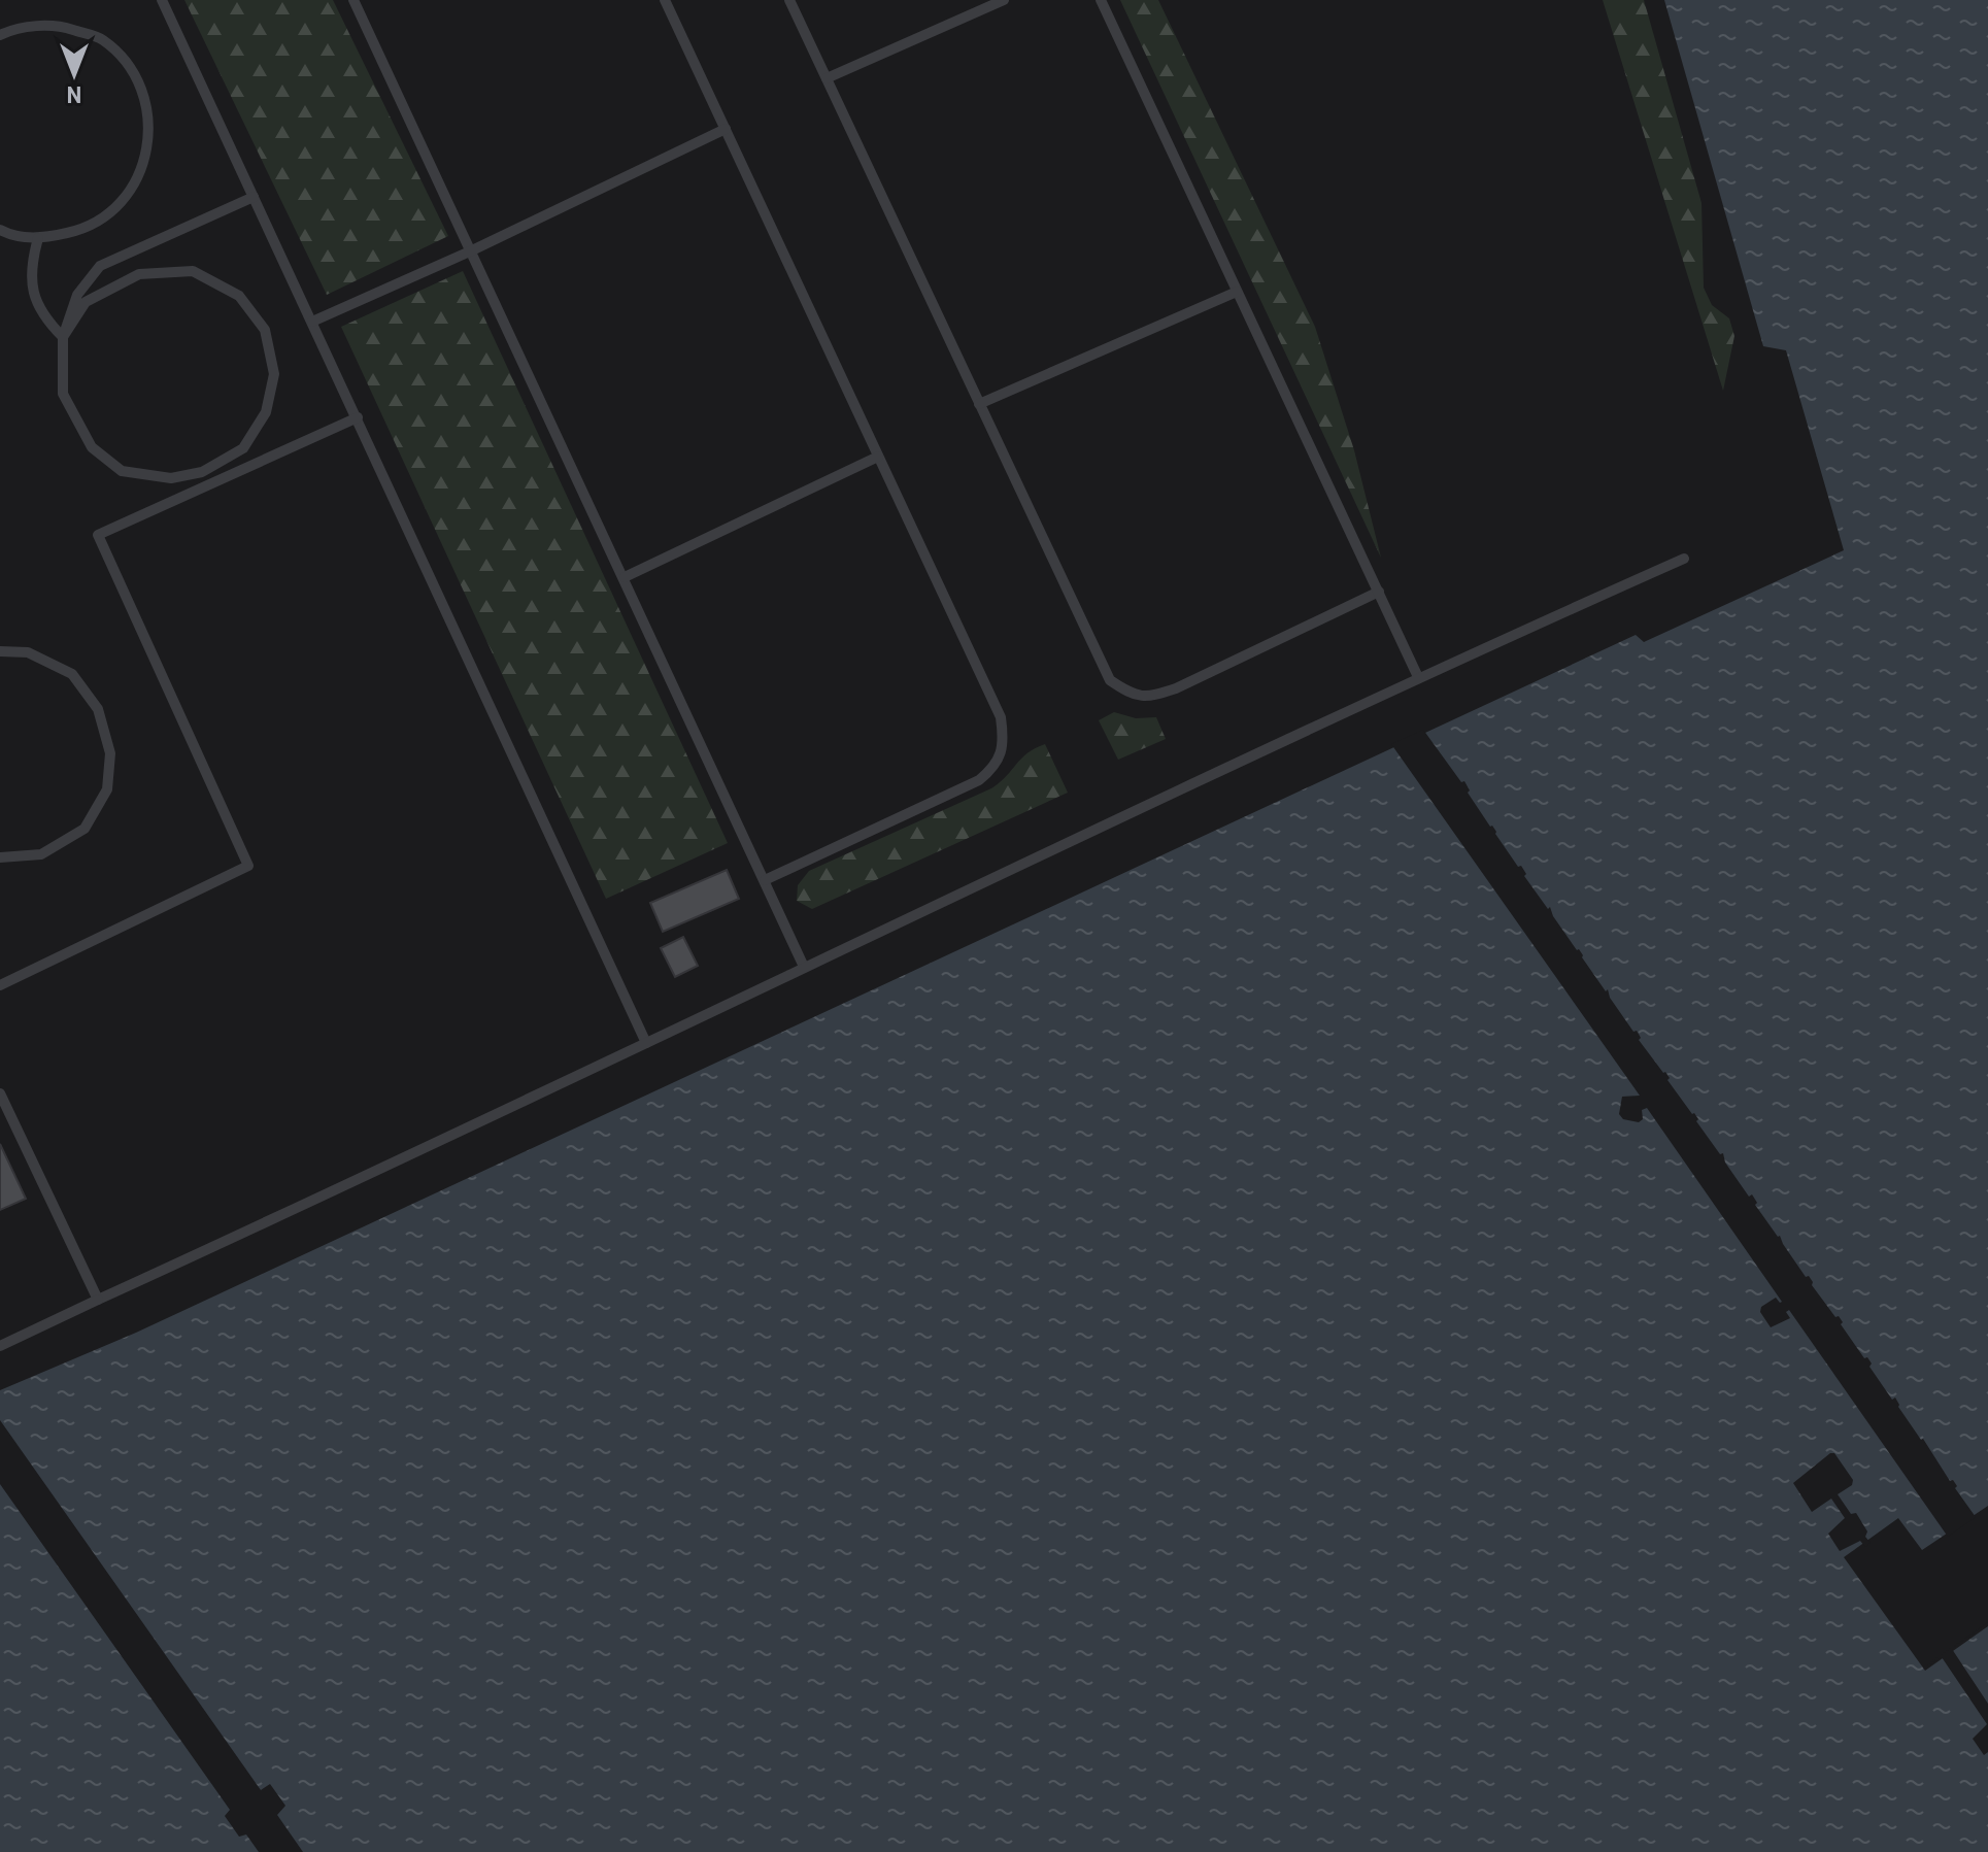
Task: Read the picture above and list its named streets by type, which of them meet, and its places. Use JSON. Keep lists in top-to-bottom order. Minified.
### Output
{"north":"bottom"}
